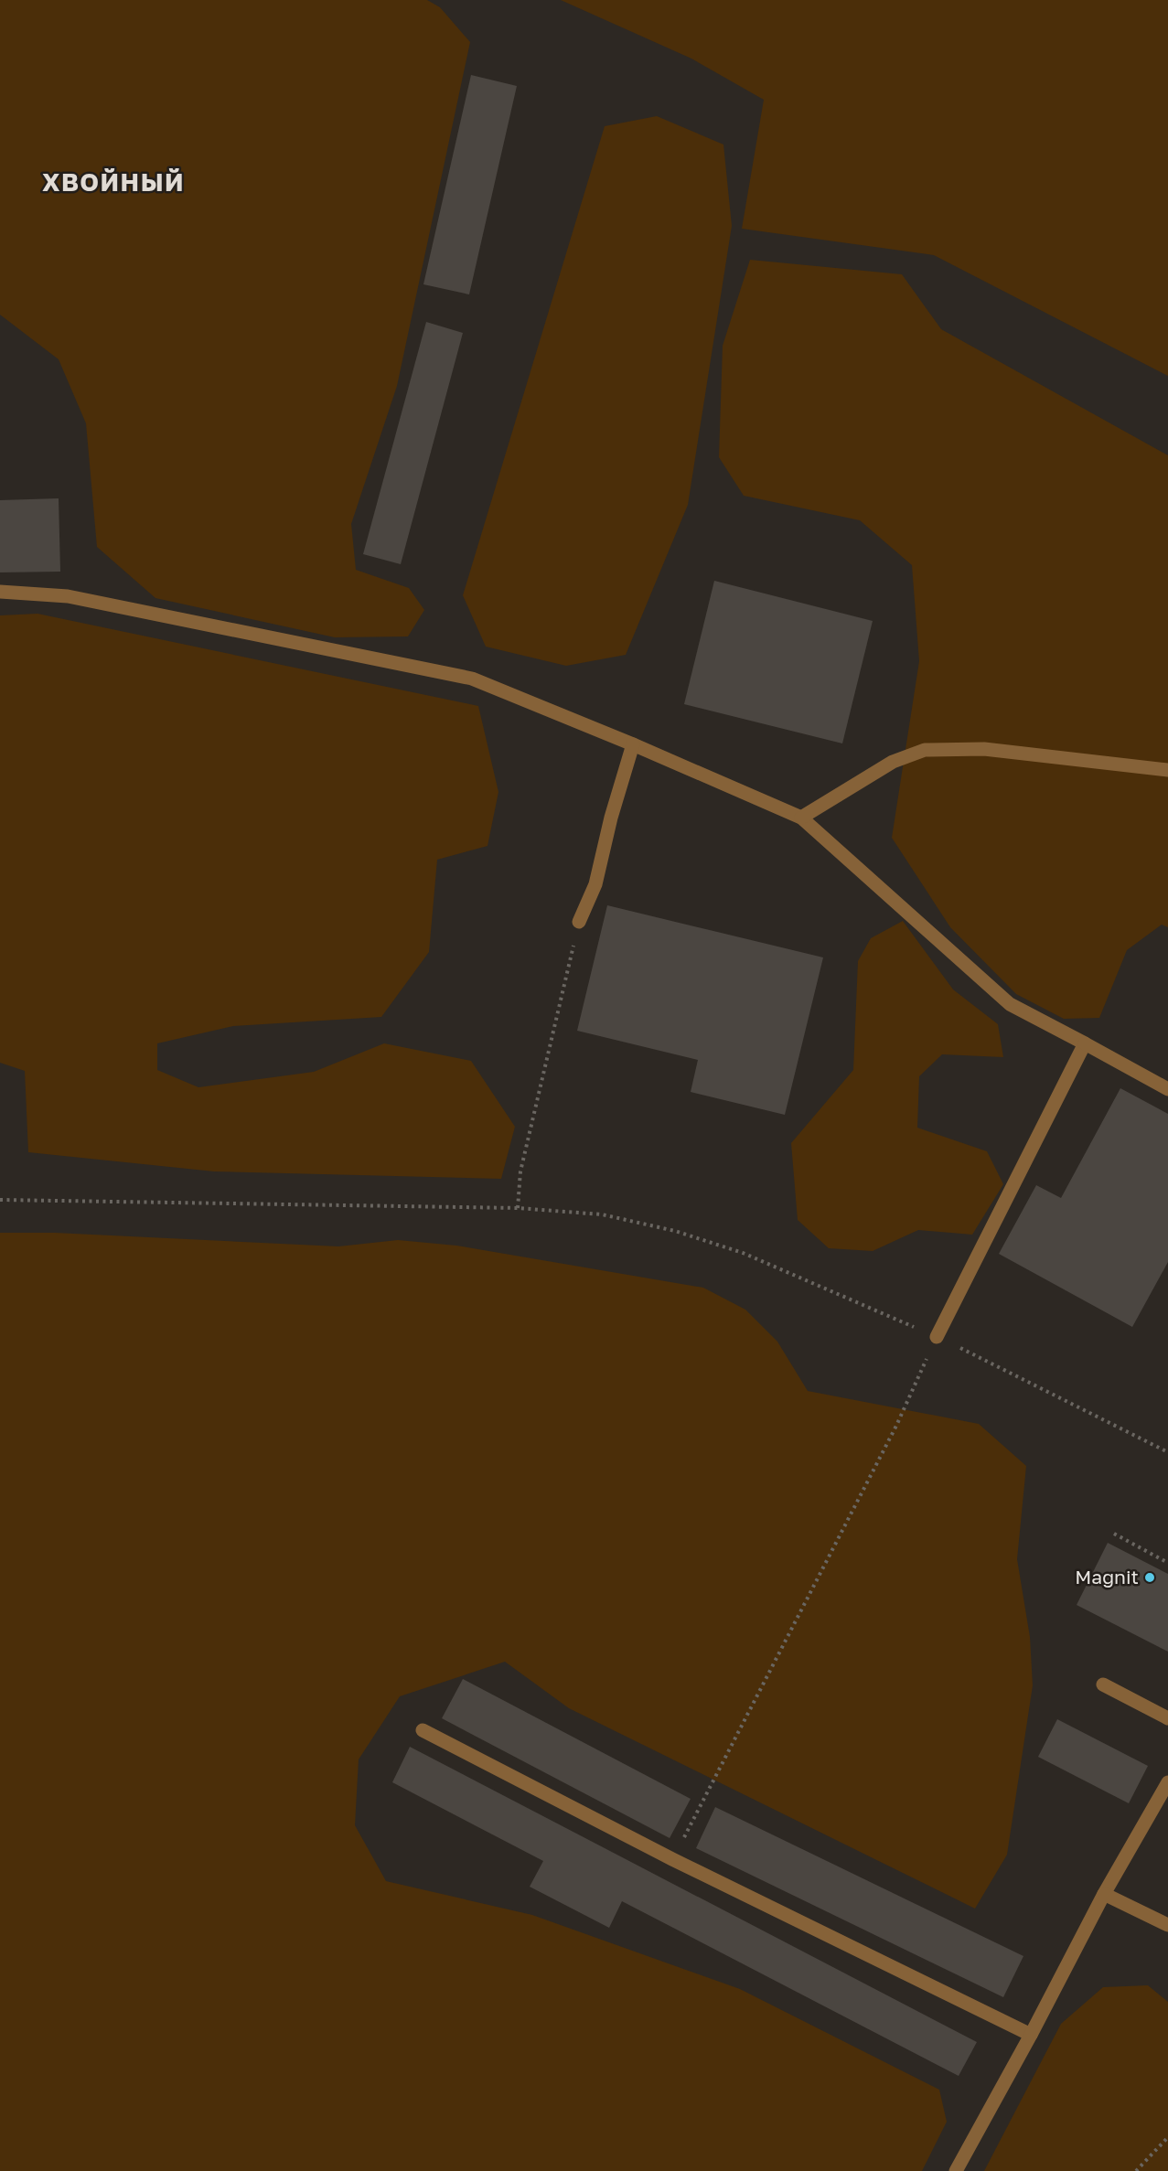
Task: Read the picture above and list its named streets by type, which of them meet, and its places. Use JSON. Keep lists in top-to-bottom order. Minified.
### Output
{"districts":["ХВОЙНЫЙ"],"places":["Magnit"]}
